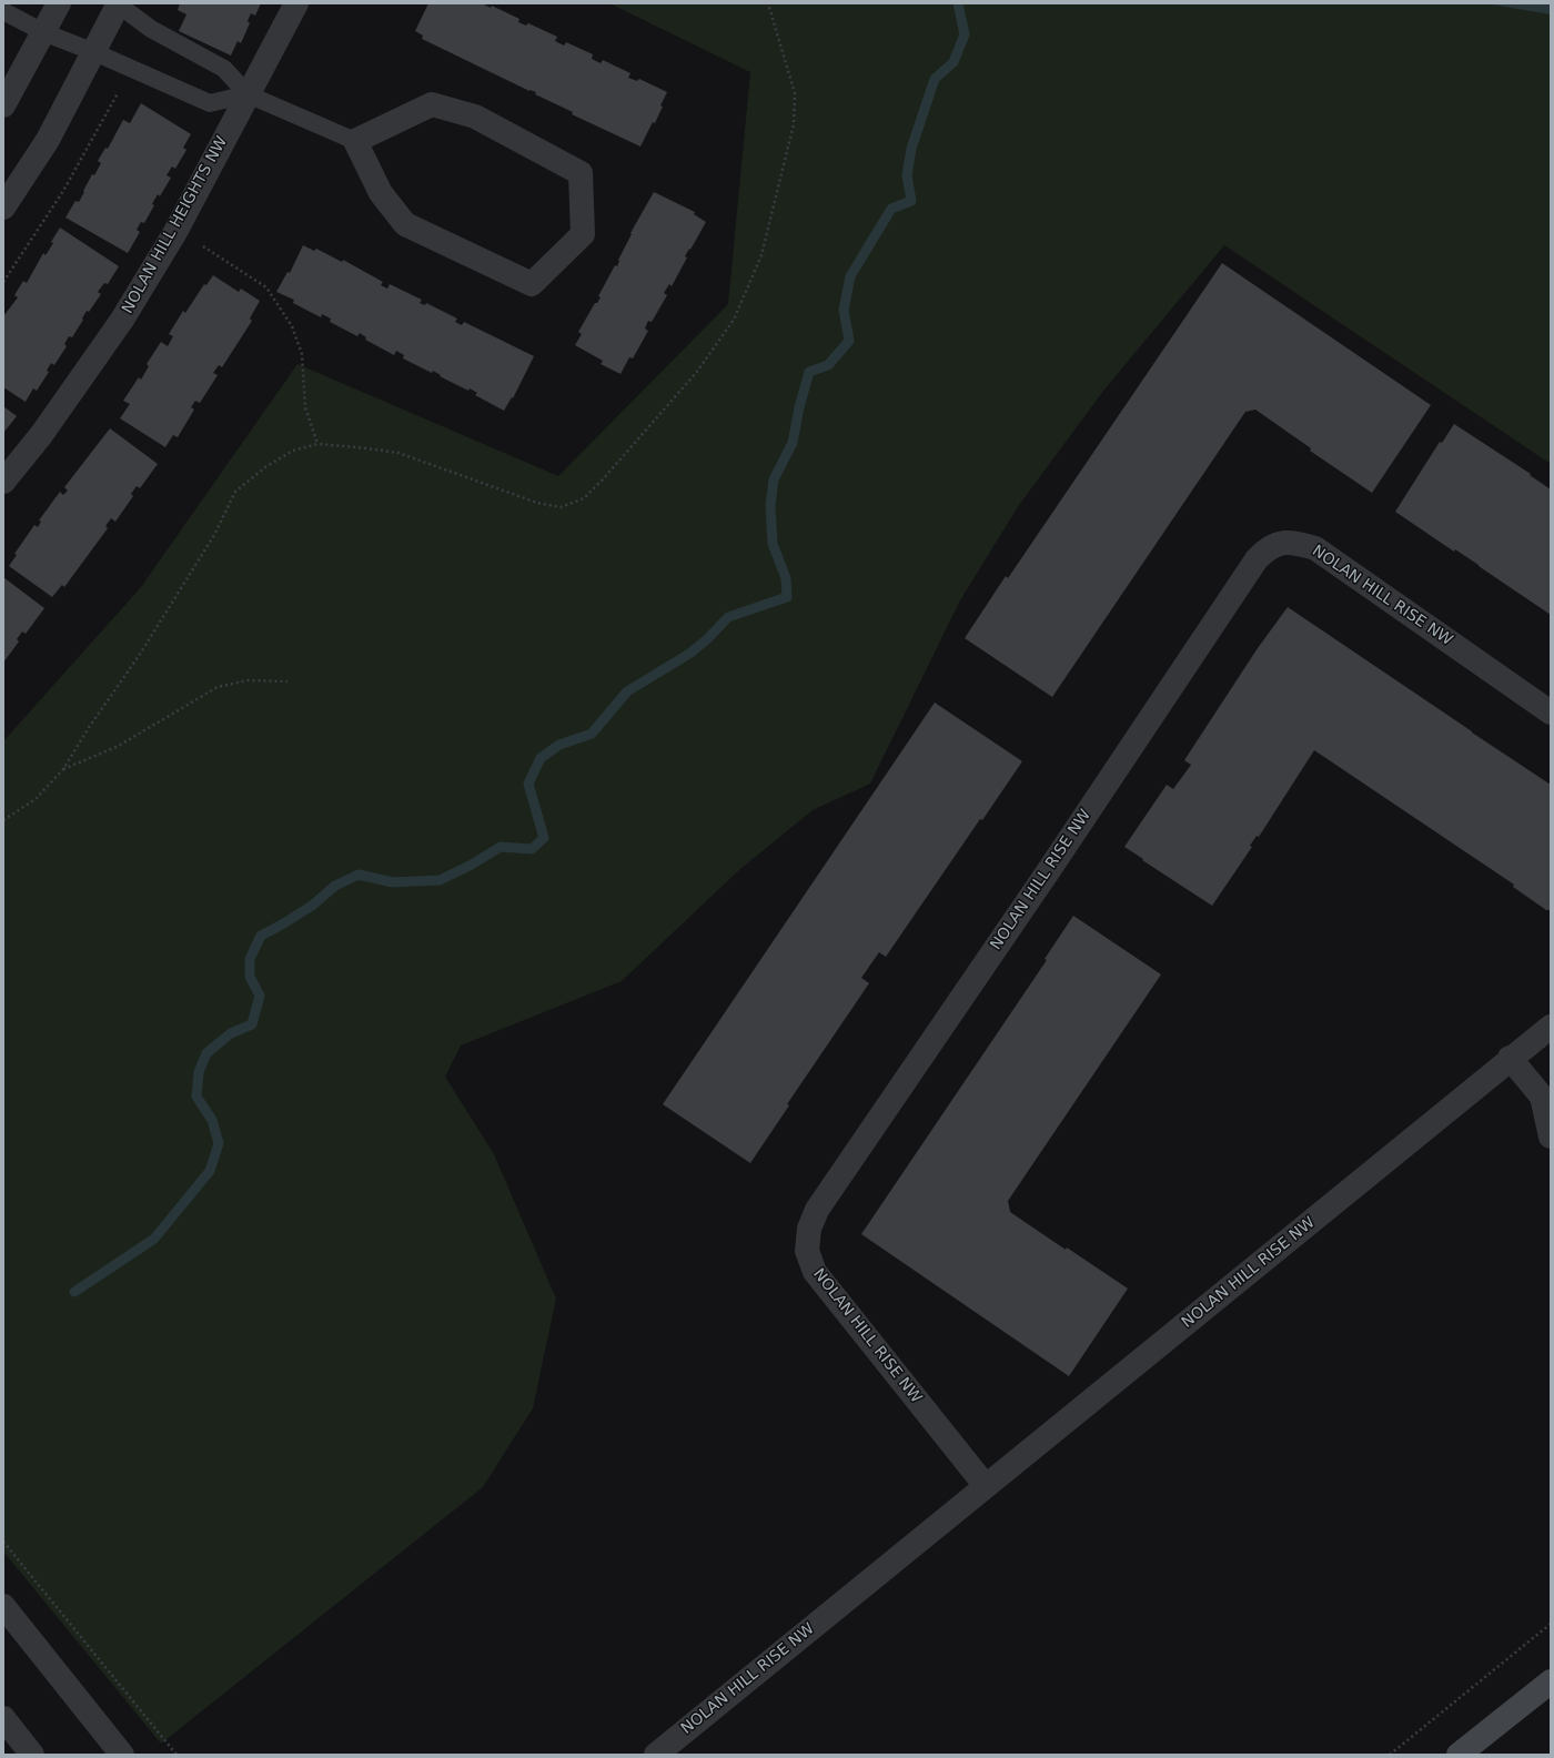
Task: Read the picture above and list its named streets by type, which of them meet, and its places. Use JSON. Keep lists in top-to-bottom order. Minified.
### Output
{"streets":{"street":["NOLAN HILL HEIGHTS NW","NOLAN HILL RISE NW"]}}
